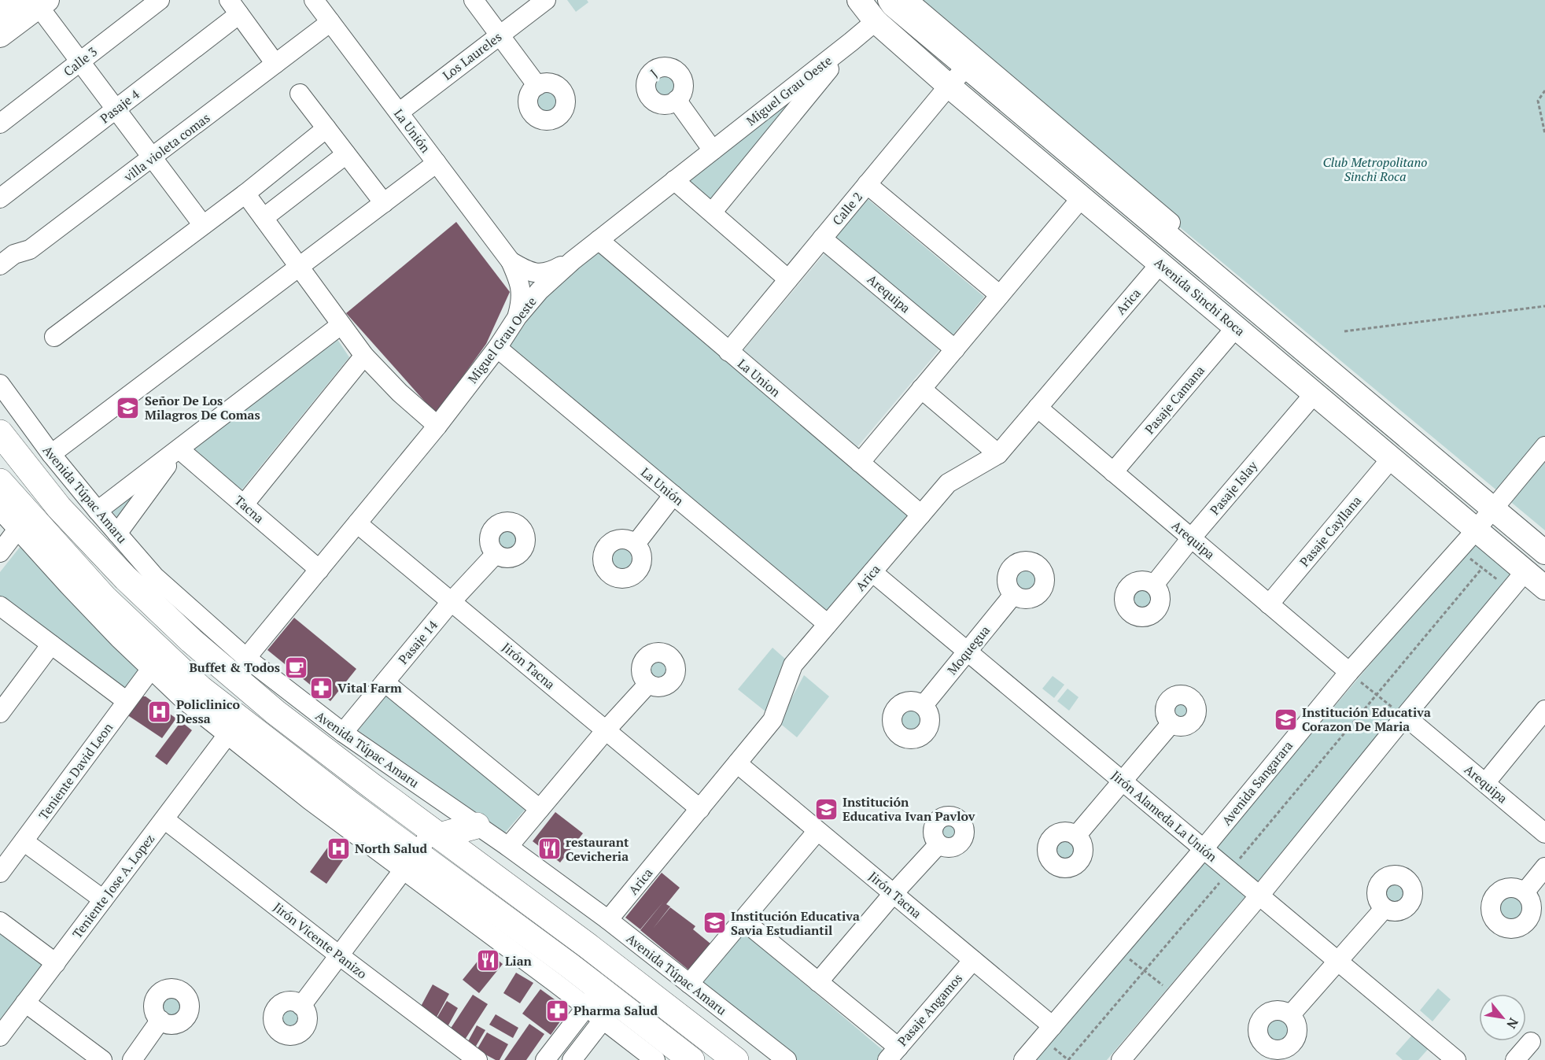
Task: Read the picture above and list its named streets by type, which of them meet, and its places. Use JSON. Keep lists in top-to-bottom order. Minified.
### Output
{"streets":{"highway":["Avenida Túpac Amaru"],"main road":["Avenida Sinchi Roca"],"street":["Los Laureles","Calle 3","Miguel Grau Oeste","Pasaje 4","La Unión","villa violeta comas","Calle 2","Arequipa","Arica","La Union","Pasaje Camana","Pasaje Islay","Tacna","Pasaje Cayllana","Pasaje 14","Moquegua","Jirón Tacna","Teniente David Leon","Avenida Sangarara","Jirón Alameda La Unión","Teniente Jose A. Lopez","Jirón Vicente Panizo","Pasaje Angamos"]},"crossings":[["Los Laureles","La Unión"],["Miguel Grau Oeste","La Unión"],["Miguel Grau Oeste","Avenida Sinchi Roca"],["Miguel Grau Oeste","La Union"],["Miguel Grau Oeste","Avenida Túpac Amaru"],["Miguel Grau Oeste","Tacna"],["Miguel Grau Oeste","Jirón Tacna"],["La Unión","villa violeta comas"],["La Unión","Arica"],["Calle 2","Arequipa"],["Calle 2","Avenida Sinchi Roca"],["Calle 2","La Union"],["Arequipa","Arica"],["Arequipa","Pasaje Camana"],["Arequipa","Pasaje Islay"],["Arequipa","Pasaje Cayllana"],["Arequipa","Avenida Sangarara"],["Avenida Sinchi Roca","Arica"],["Avenida Sinchi Roca","Pasaje Camana"],["Avenida Sinchi Roca","Pasaje Islay"],["Avenida Sinchi Roca","Pasaje Cayllana"],["Avenida Sinchi Roca","Avenida Sangarara"],["Arica","La Union"],["Arica","Avenida Túpac Amaru"],["Arica","Jirón Tacna"],["Arica","Jirón Alameda La Unión"],["Avenida Túpac Amaru","Pasaje 14"],["Pasaje 14","Jirón Tacna"],["Moquegua","Jirón Alameda La Unión"],["Jirón Tacna","Avenida Sangarara"],["Jirón Tacna","Pasaje Angamos"],["Avenida Sangarara","Jirón Alameda La Unión"],["Teniente Jose A. Lopez","Jirón Vicente Panizo"]],"parks":["Club Metropolitano Sinchi Roca"],"places":{"school or university":["Señor De Los Milagros De Comas","Institución Educativa Corazon De Maria","Institución Educativa Ivan Pavlov","Institución Educativa Savia Estudiantil"],"cafe":["Buffet & Todos"],"pharmacy":["Vital Farm","Pharma Salud"],"hospital":["Policlinico Dessa","North Salud"],"restaurant":["restaurant Cevicheria","Lian"]},"north":"bottom right"}
